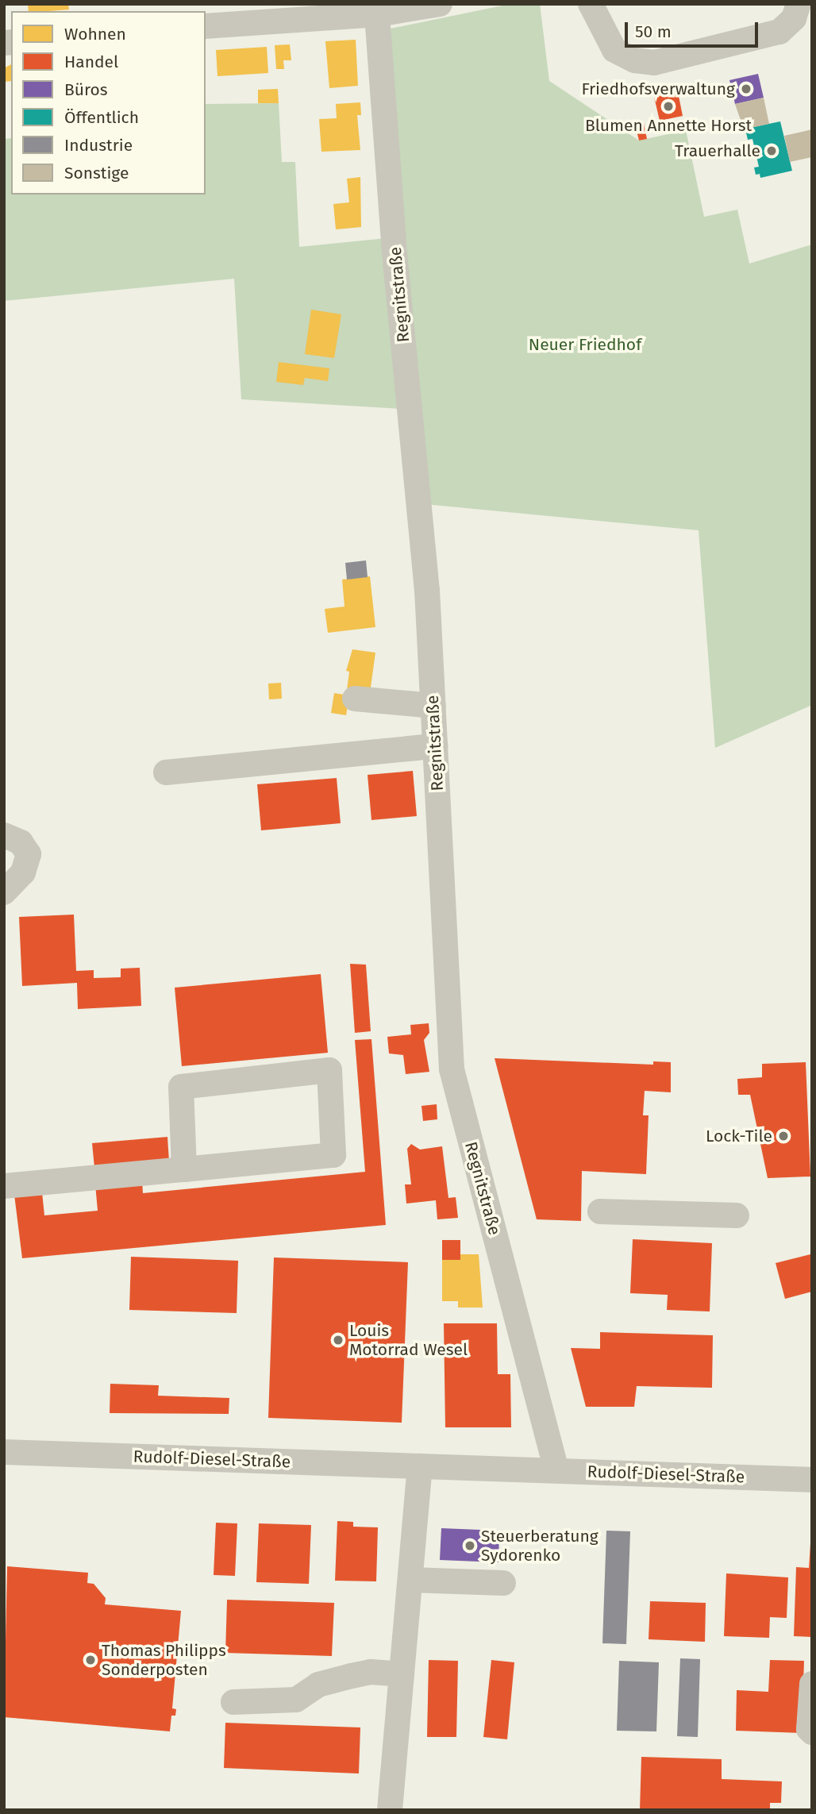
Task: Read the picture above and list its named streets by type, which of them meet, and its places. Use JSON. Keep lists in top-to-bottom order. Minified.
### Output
{"streets":{"street":["Regnitstraße","Rudolf-Diesel-Straße"]},"crossings":[["Regnitstraße","Rudolf-Diesel-Straße"]],"parks":["Neuer Friedhof"],"places":["Friedhofsverwaltung","Blumen Annette Horst","Trauerhalle","Lock-Tile","Louis Motorrad Wesel","Steuerberatung Sydorenko","Thomas Philipps Sonderposten"],"legend":["Wohnen","Handel","Büros","Öffentlich","Industrie","Sonstige"],"scale_bar":"50 m"}
